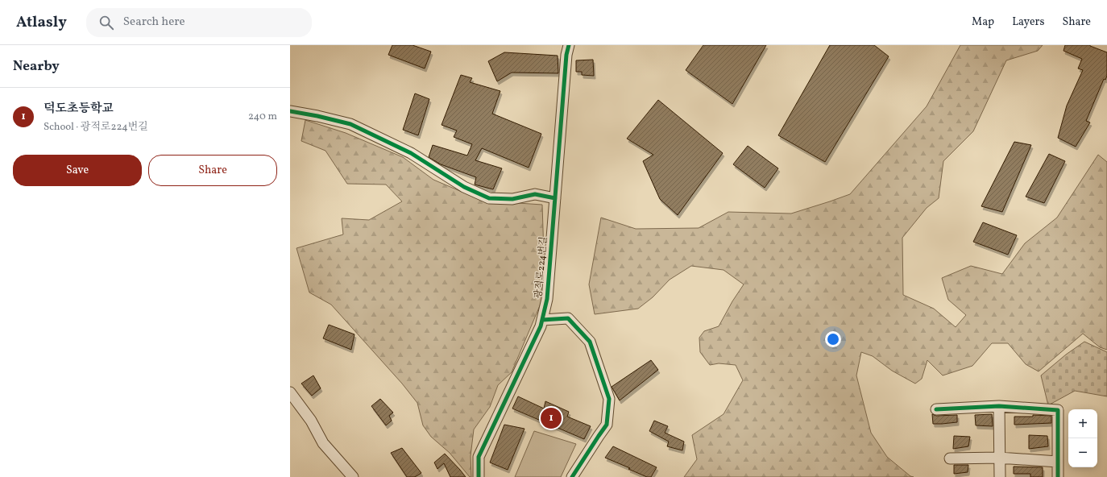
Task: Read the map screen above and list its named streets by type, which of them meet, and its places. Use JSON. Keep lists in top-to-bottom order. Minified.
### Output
{"streets":{"street":["광적로224번길"]},"page":{"header":"Atlasly","search":"Search here","nav":["Map","Layers","Share"],"heading":"Nearby","list":[{"mark":"1","name":"덕도초등학교","note":"School · 광적로224번길","value":"240 m"}],"buttons":["Save","Share"],"pins":"1","map_buttons":["+","−"]}}
